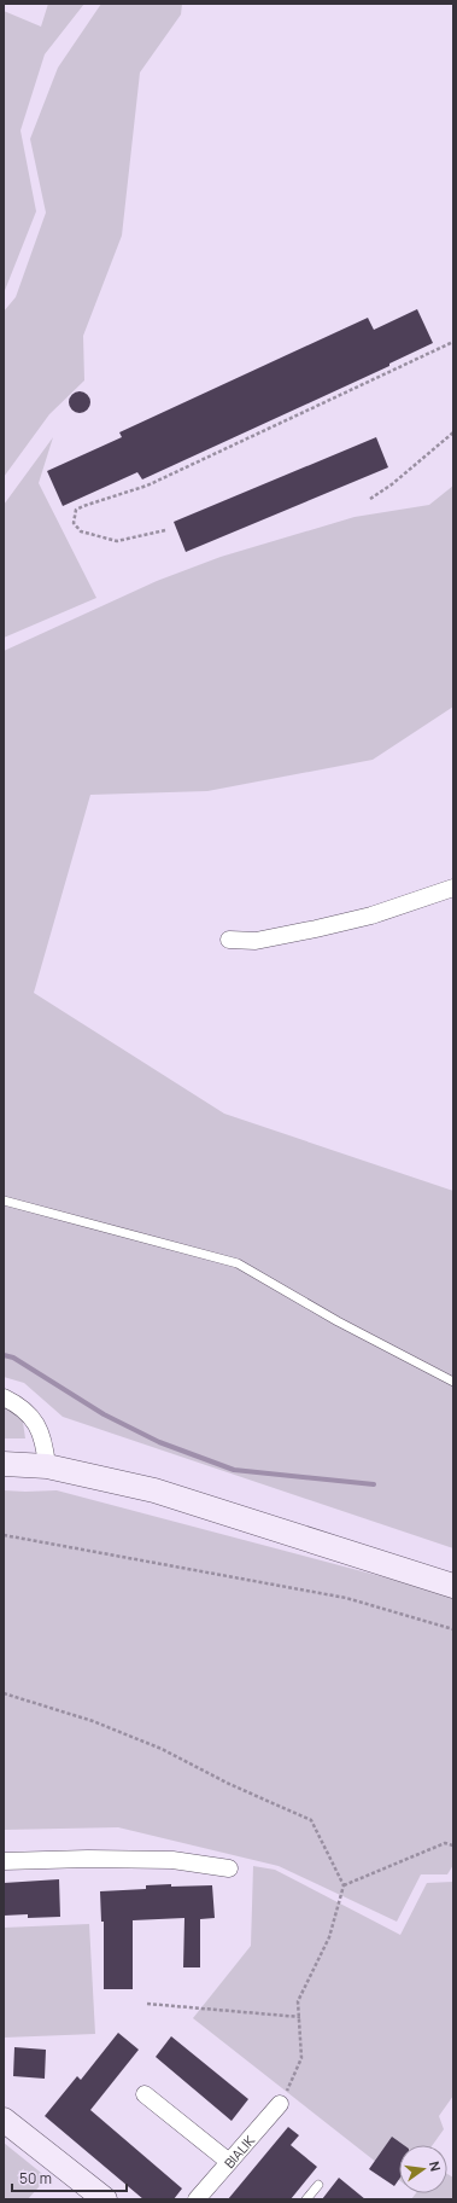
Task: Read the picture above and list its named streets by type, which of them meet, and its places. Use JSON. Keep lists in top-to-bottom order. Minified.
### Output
{"streets":{"street":["BIALIK"]},"scale_bar":"50 m","north":"right"}
